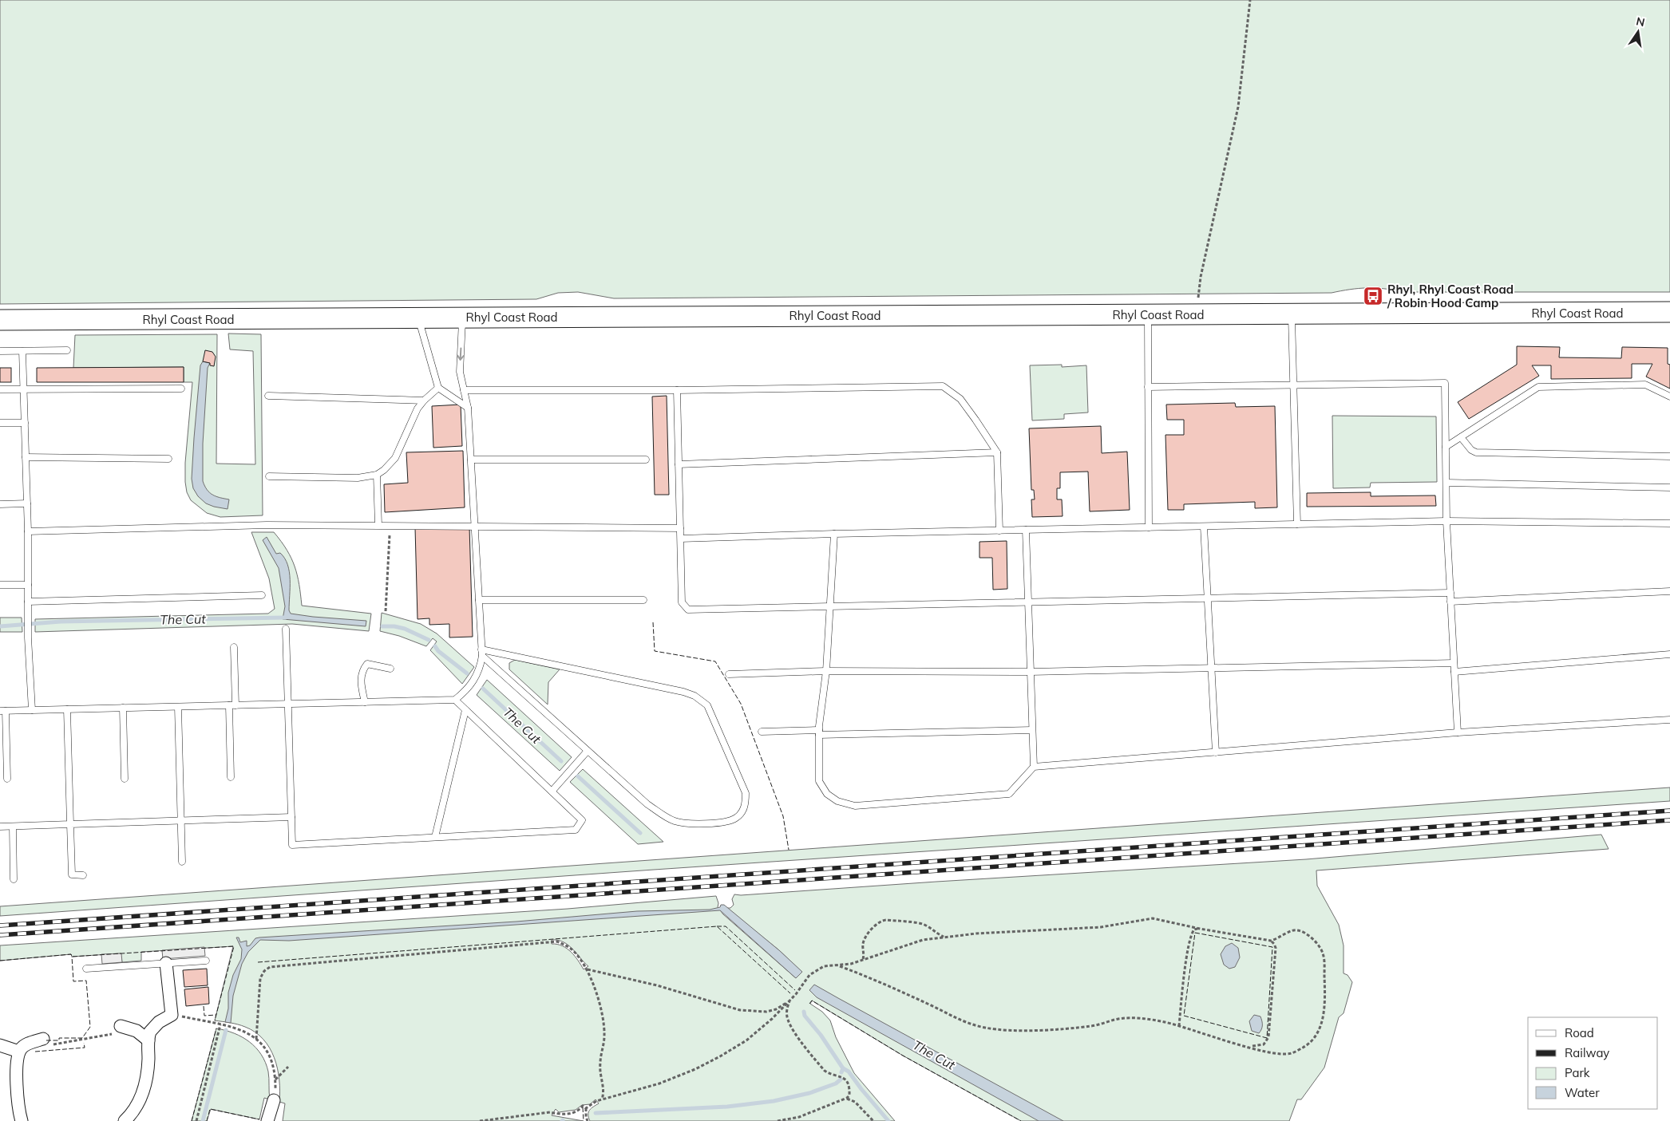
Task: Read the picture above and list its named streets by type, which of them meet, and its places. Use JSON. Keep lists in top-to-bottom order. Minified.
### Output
{"streets":{"main road":["Rhyl Coast Road"]},"water":["The Cut"],"places":{"bus stop":["Rhyl, Rhyl Coast Road / Robin Hood Camp"]},"legend":["Road","Railway","Park","Water"],"north":"top"}
